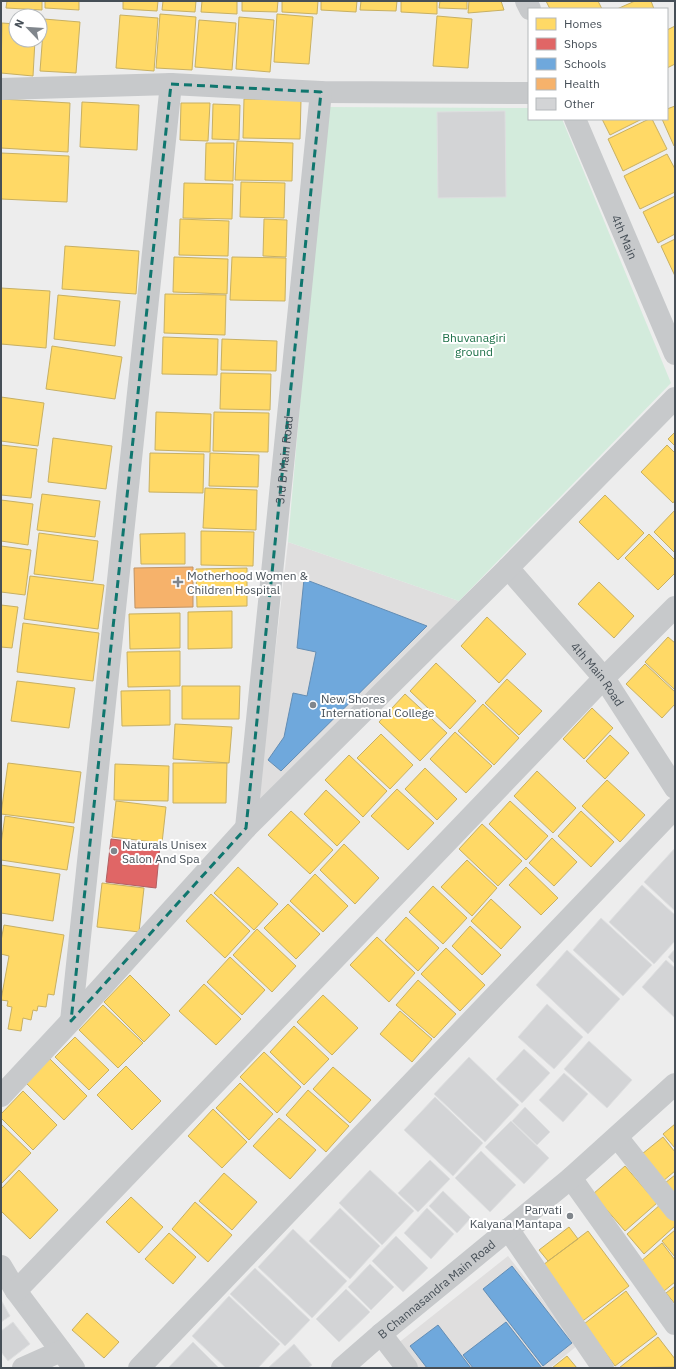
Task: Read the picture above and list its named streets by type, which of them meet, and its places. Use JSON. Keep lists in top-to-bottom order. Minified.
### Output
{"streets":{"street":["4th Main","3rd B Main Road","4th Main Road","B Channasandra Main Road"]},"parks":["Bhuvanagiri ground"],"places":{"health":["Motherhood Women & Children Hospital"],"other":["New Shores International College","Naturals Unisex Salon And Spa","Parvati Kalyana Mantapa"]},"legend":["Homes","Shops","Schools","Health","Other"],"north":"top left"}
